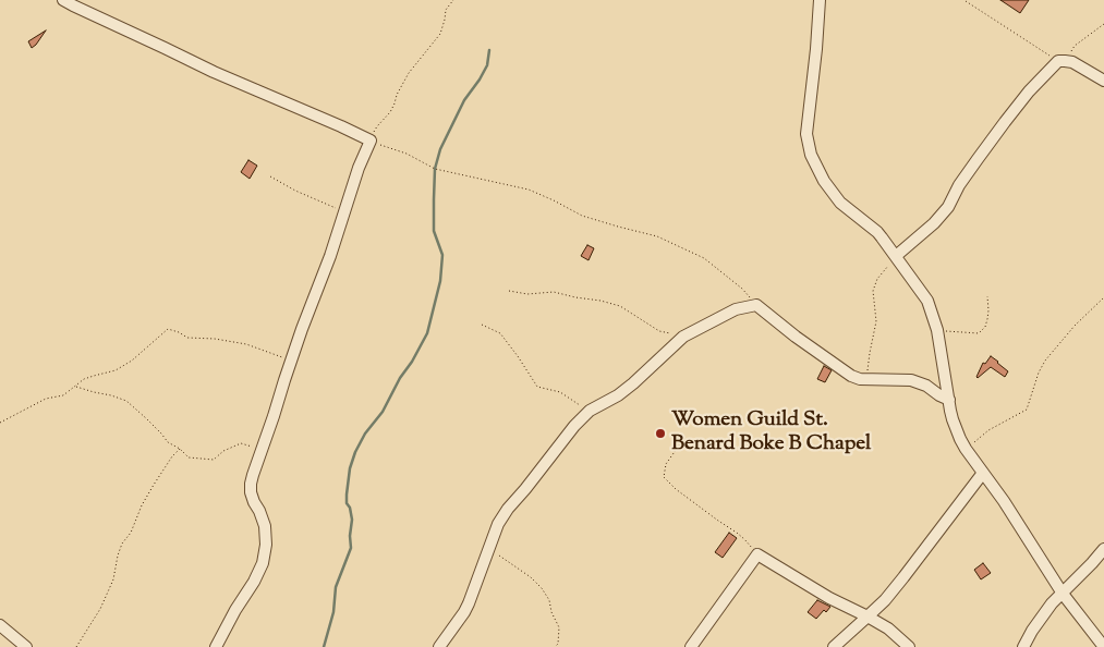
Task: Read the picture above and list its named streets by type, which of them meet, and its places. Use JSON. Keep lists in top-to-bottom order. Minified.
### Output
{"places":["Women Guild St. Benard Boke B Chapel"]}
